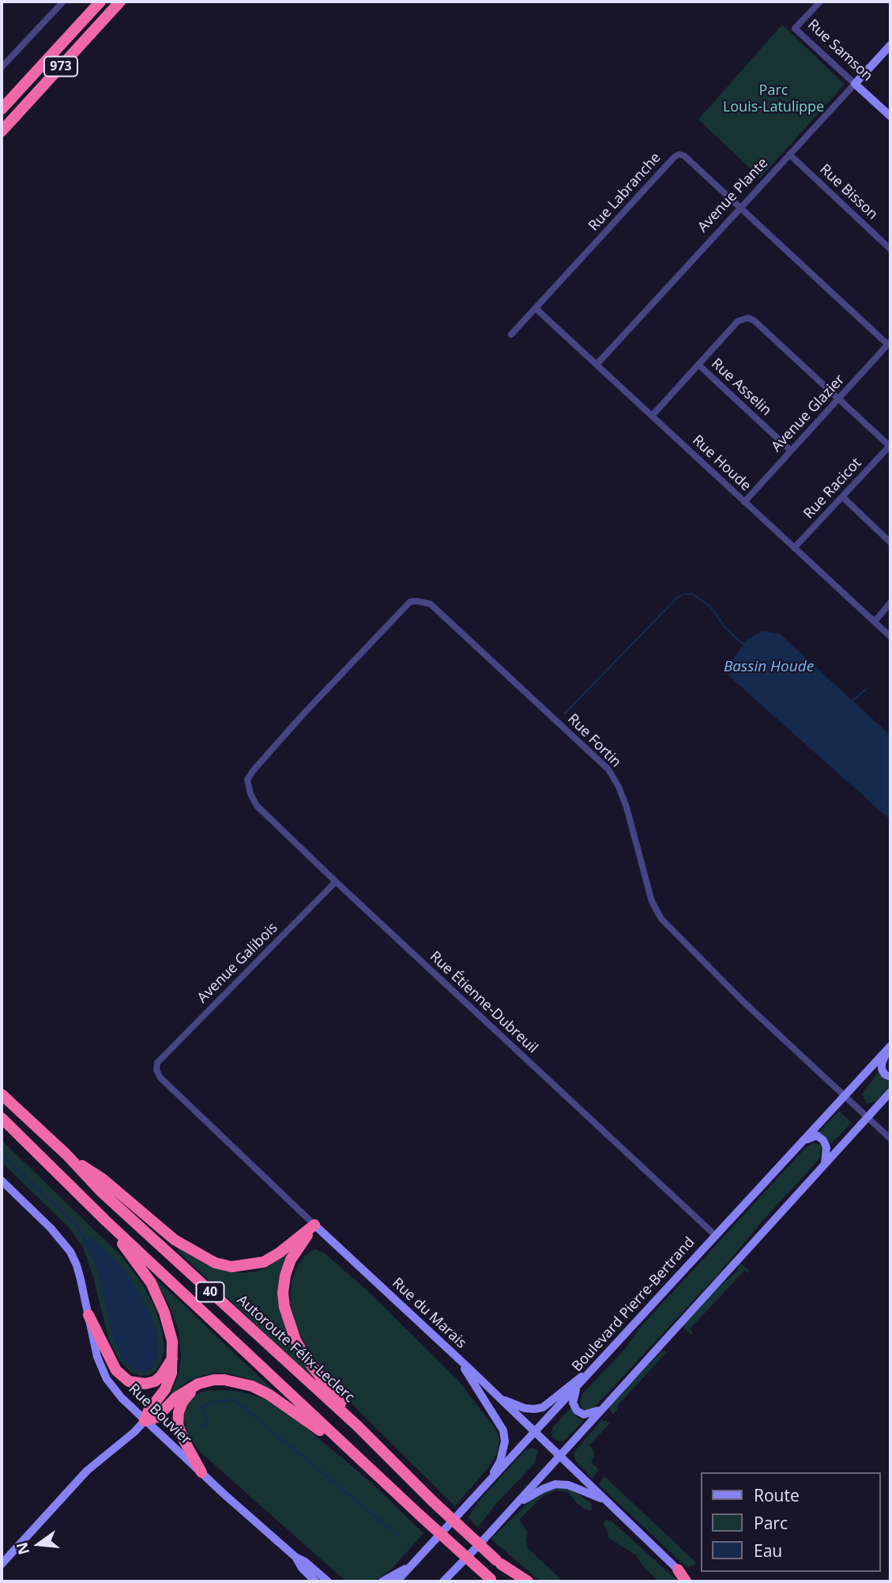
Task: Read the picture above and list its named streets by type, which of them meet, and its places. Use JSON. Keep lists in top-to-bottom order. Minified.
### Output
{"streets":{"highway":["973","40","Autoroute Félix-Leclerc"],"main road":["Rue Samson","Avenue Plante","Boulevard Pierre-Bertrand","Rue du Marais","Rue Bouvier"],"street":["Rue Labranche","Rue Bisson","Rue Asselin","Avenue Glazier","Rue Houde","Rue Racicot","Rue Fortin","Avenue Galibois","Rue Étienne-Dubreuil"]},"crossings":[["Rue Samson","Avenue Plante"],["Rue Labranche","Avenue Plante"],["Rue Labranche","Avenue Glazier"],["Rue Labranche","Rue Houde"],["Rue Bisson","Avenue Plante"],["Avenue Plante","Rue Houde"],["Rue Asselin","Avenue Glazier"],["Avenue Glazier","Rue Houde"],["Rue Houde","Rue Racicot"],["Rue Fortin","Rue Étienne-Dubreuil"],["Rue Fortin","Boulevard Pierre-Bertrand"],["Avenue Galibois","Rue Étienne-Dubreuil"],["Avenue Galibois","Rue du Marais"],["Rue Étienne-Dubreuil","Boulevard Pierre-Bertrand"],["Boulevard Pierre-Bertrand","Rue du Marais"]],"water":["Bassin Houde"],"parks":["Parc Louis-Latulippe"],"legend":["Route","Parc","Eau"],"north":"left"}
